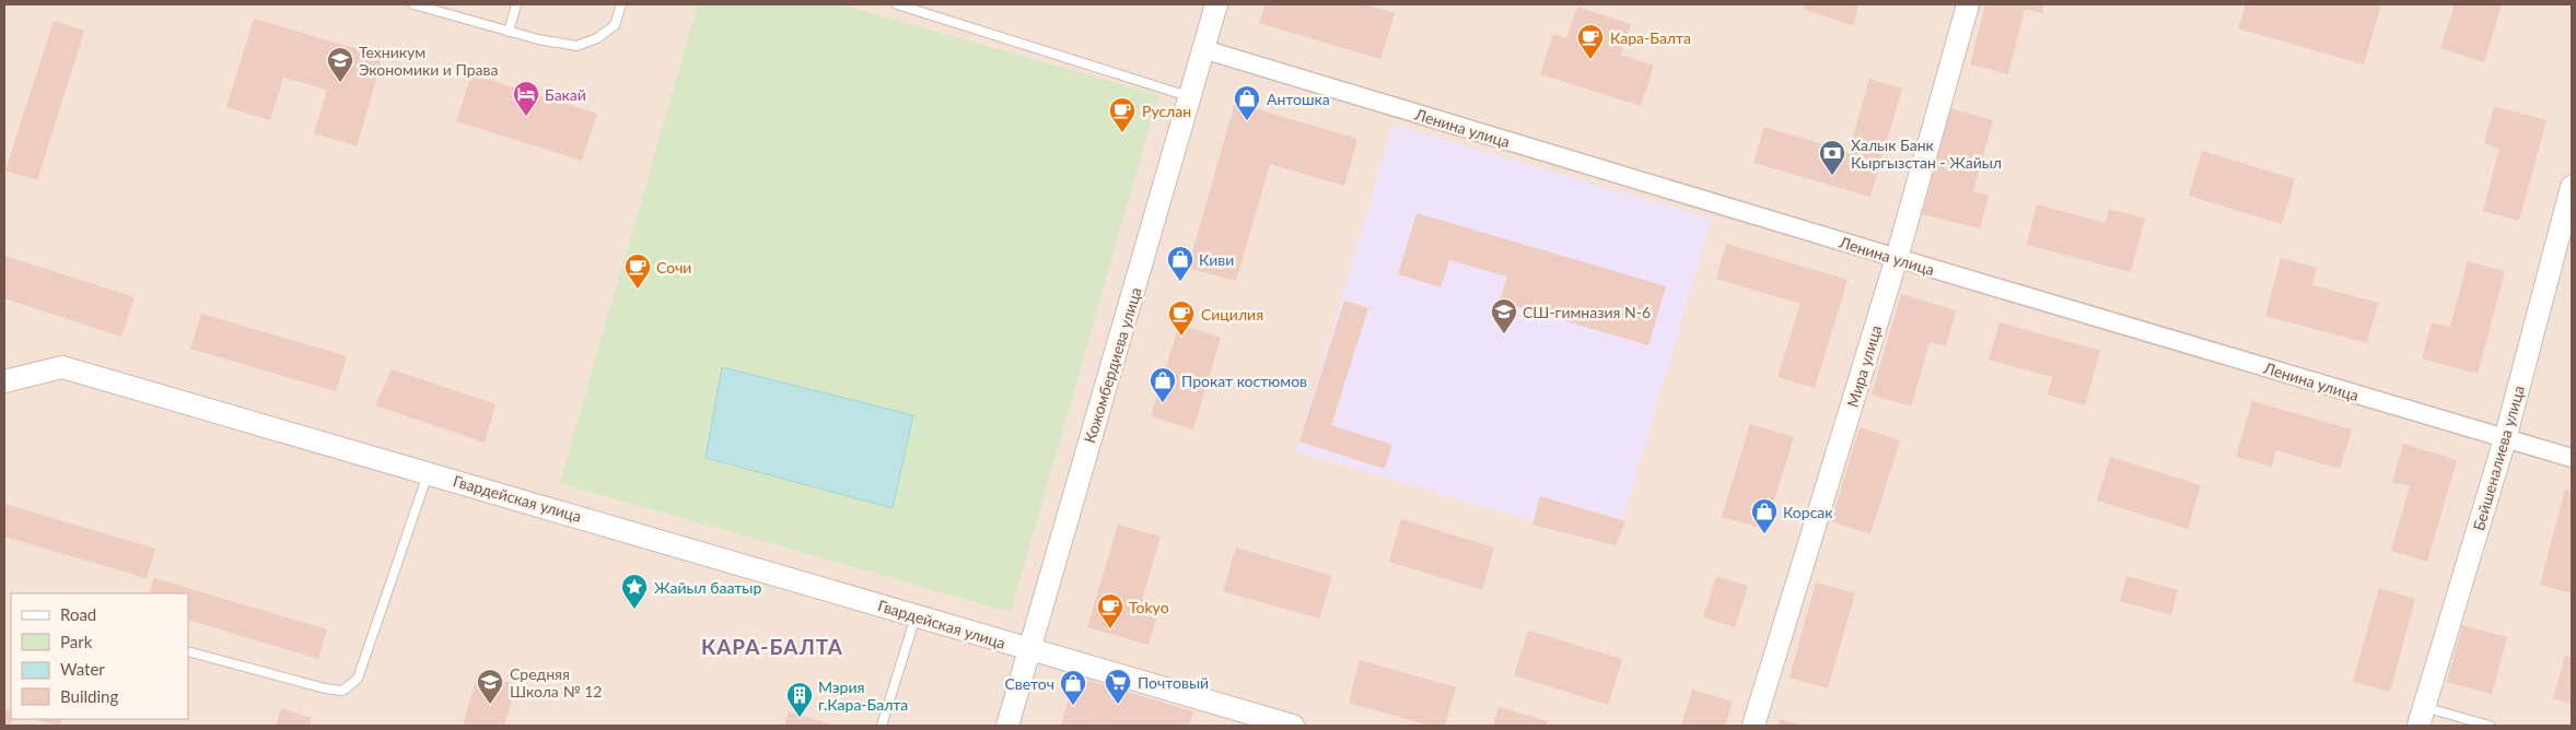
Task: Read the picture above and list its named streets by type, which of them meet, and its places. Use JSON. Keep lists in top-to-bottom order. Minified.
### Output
{"streets":{"street":["Ленина улица","Кожомбердиева улица","Мира улица","Бейшеналиева улица","Гвардейская улица"]},"crossings":[["Ленина улица","Кожомбердиева улица"],["Ленина улица","Мира улица"],["Ленина улица","Бейшеналиева улица"],["Кожомбердиева улица","Гвардейская улица"]],"districts":["КАРА-БАЛТА"],"places":{"cafe":["Кара-Балта","Руслан","Сочи","Сицилия","Tokyo"],"school or university":["Техникум Экономики и Права","СШ-гимназия N-6","Средняя Школа № 12"],"hotel":["Бакай"],"shop":["Антошка","Киви","Прокат костюмов","Корсак","Светоч"],"bank":["Халык Банк Кыргызстан - Жайыл"],"place":["Жайыл баатыр"],"supermarket":["Почтовый"],"building":["Мэрия г.Кара-Балта"]},"legend":["Road","Park","Water","Building"]}
